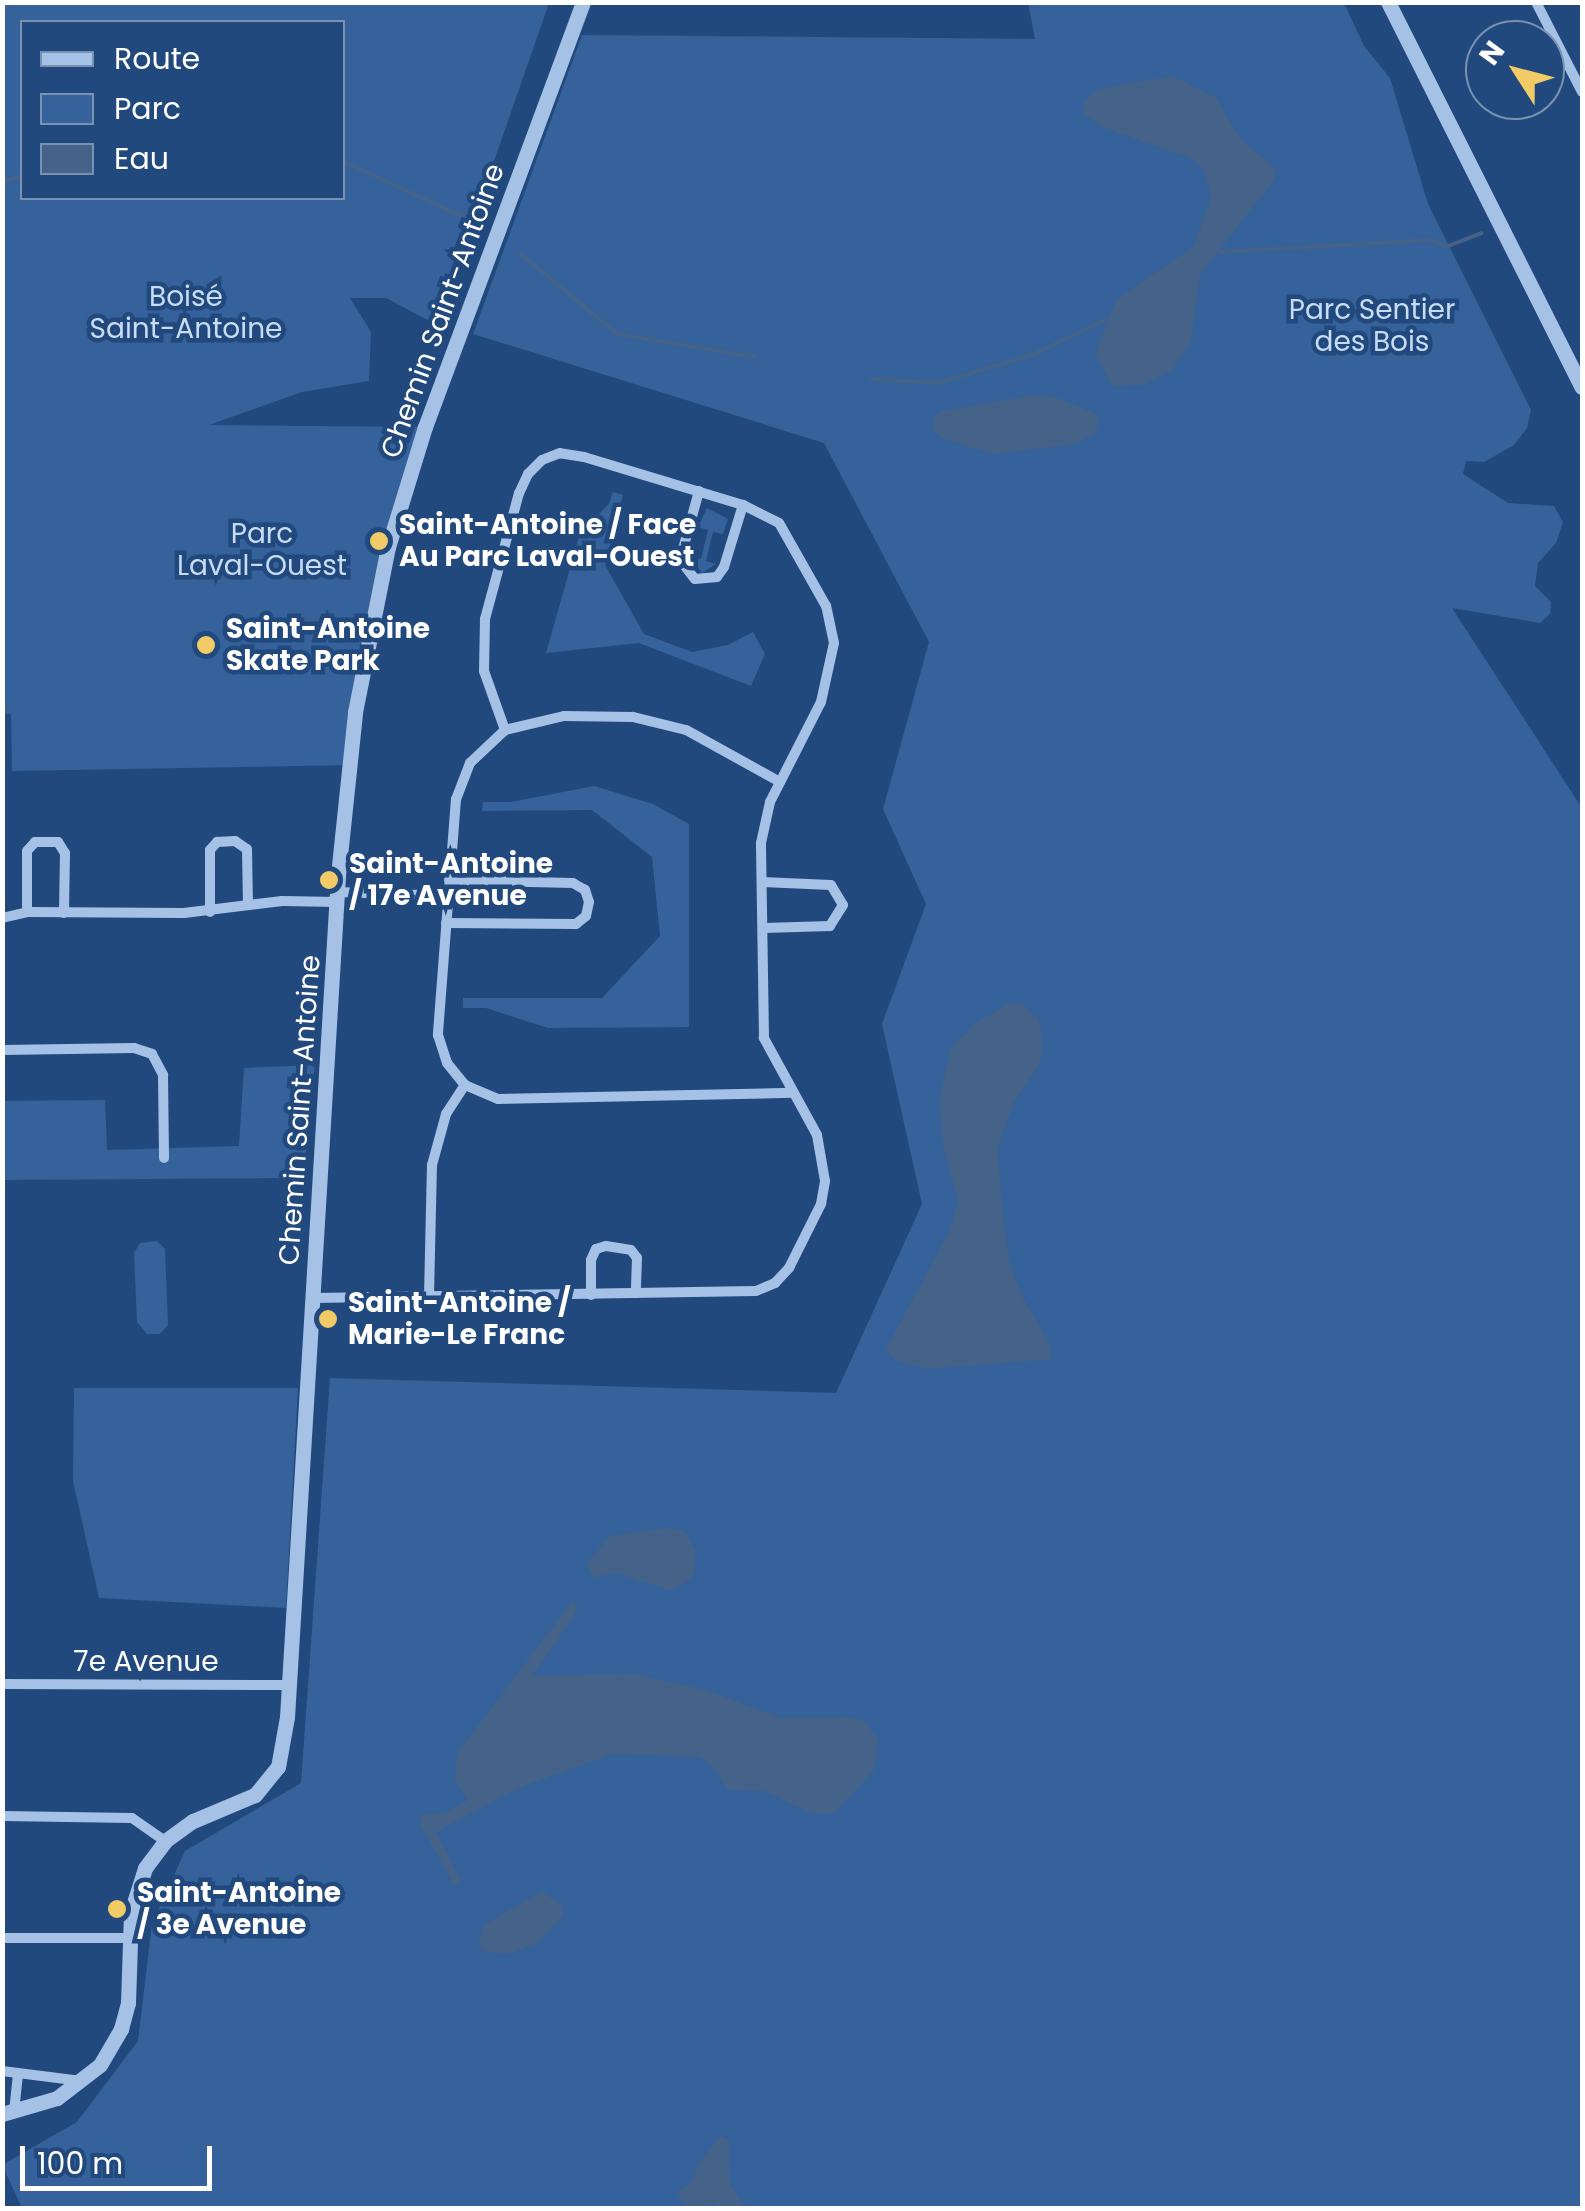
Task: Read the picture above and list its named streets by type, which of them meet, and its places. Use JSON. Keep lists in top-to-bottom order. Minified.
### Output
{"streets":{"street":["Chemin Saint-Antoine","7e Avenue"]},"crossings":[["Chemin Saint-Antoine","7e Avenue"]],"parks":["Boisé Saint-Antoine","Parc Sentier des Bois","Parc Laval-Ouest"],"places":["Saint-Antoine / Face Au Parc Laval-Ouest","Saint-Antoine Skate Park","Saint-Antoine / 17e Avenue","Saint-Antoine / Marie-Le Franc","Saint-Antoine / 3e Avenue"],"legend":["Route","Parc","Eau"],"scale_bar":"100 m","north":"top left"}
